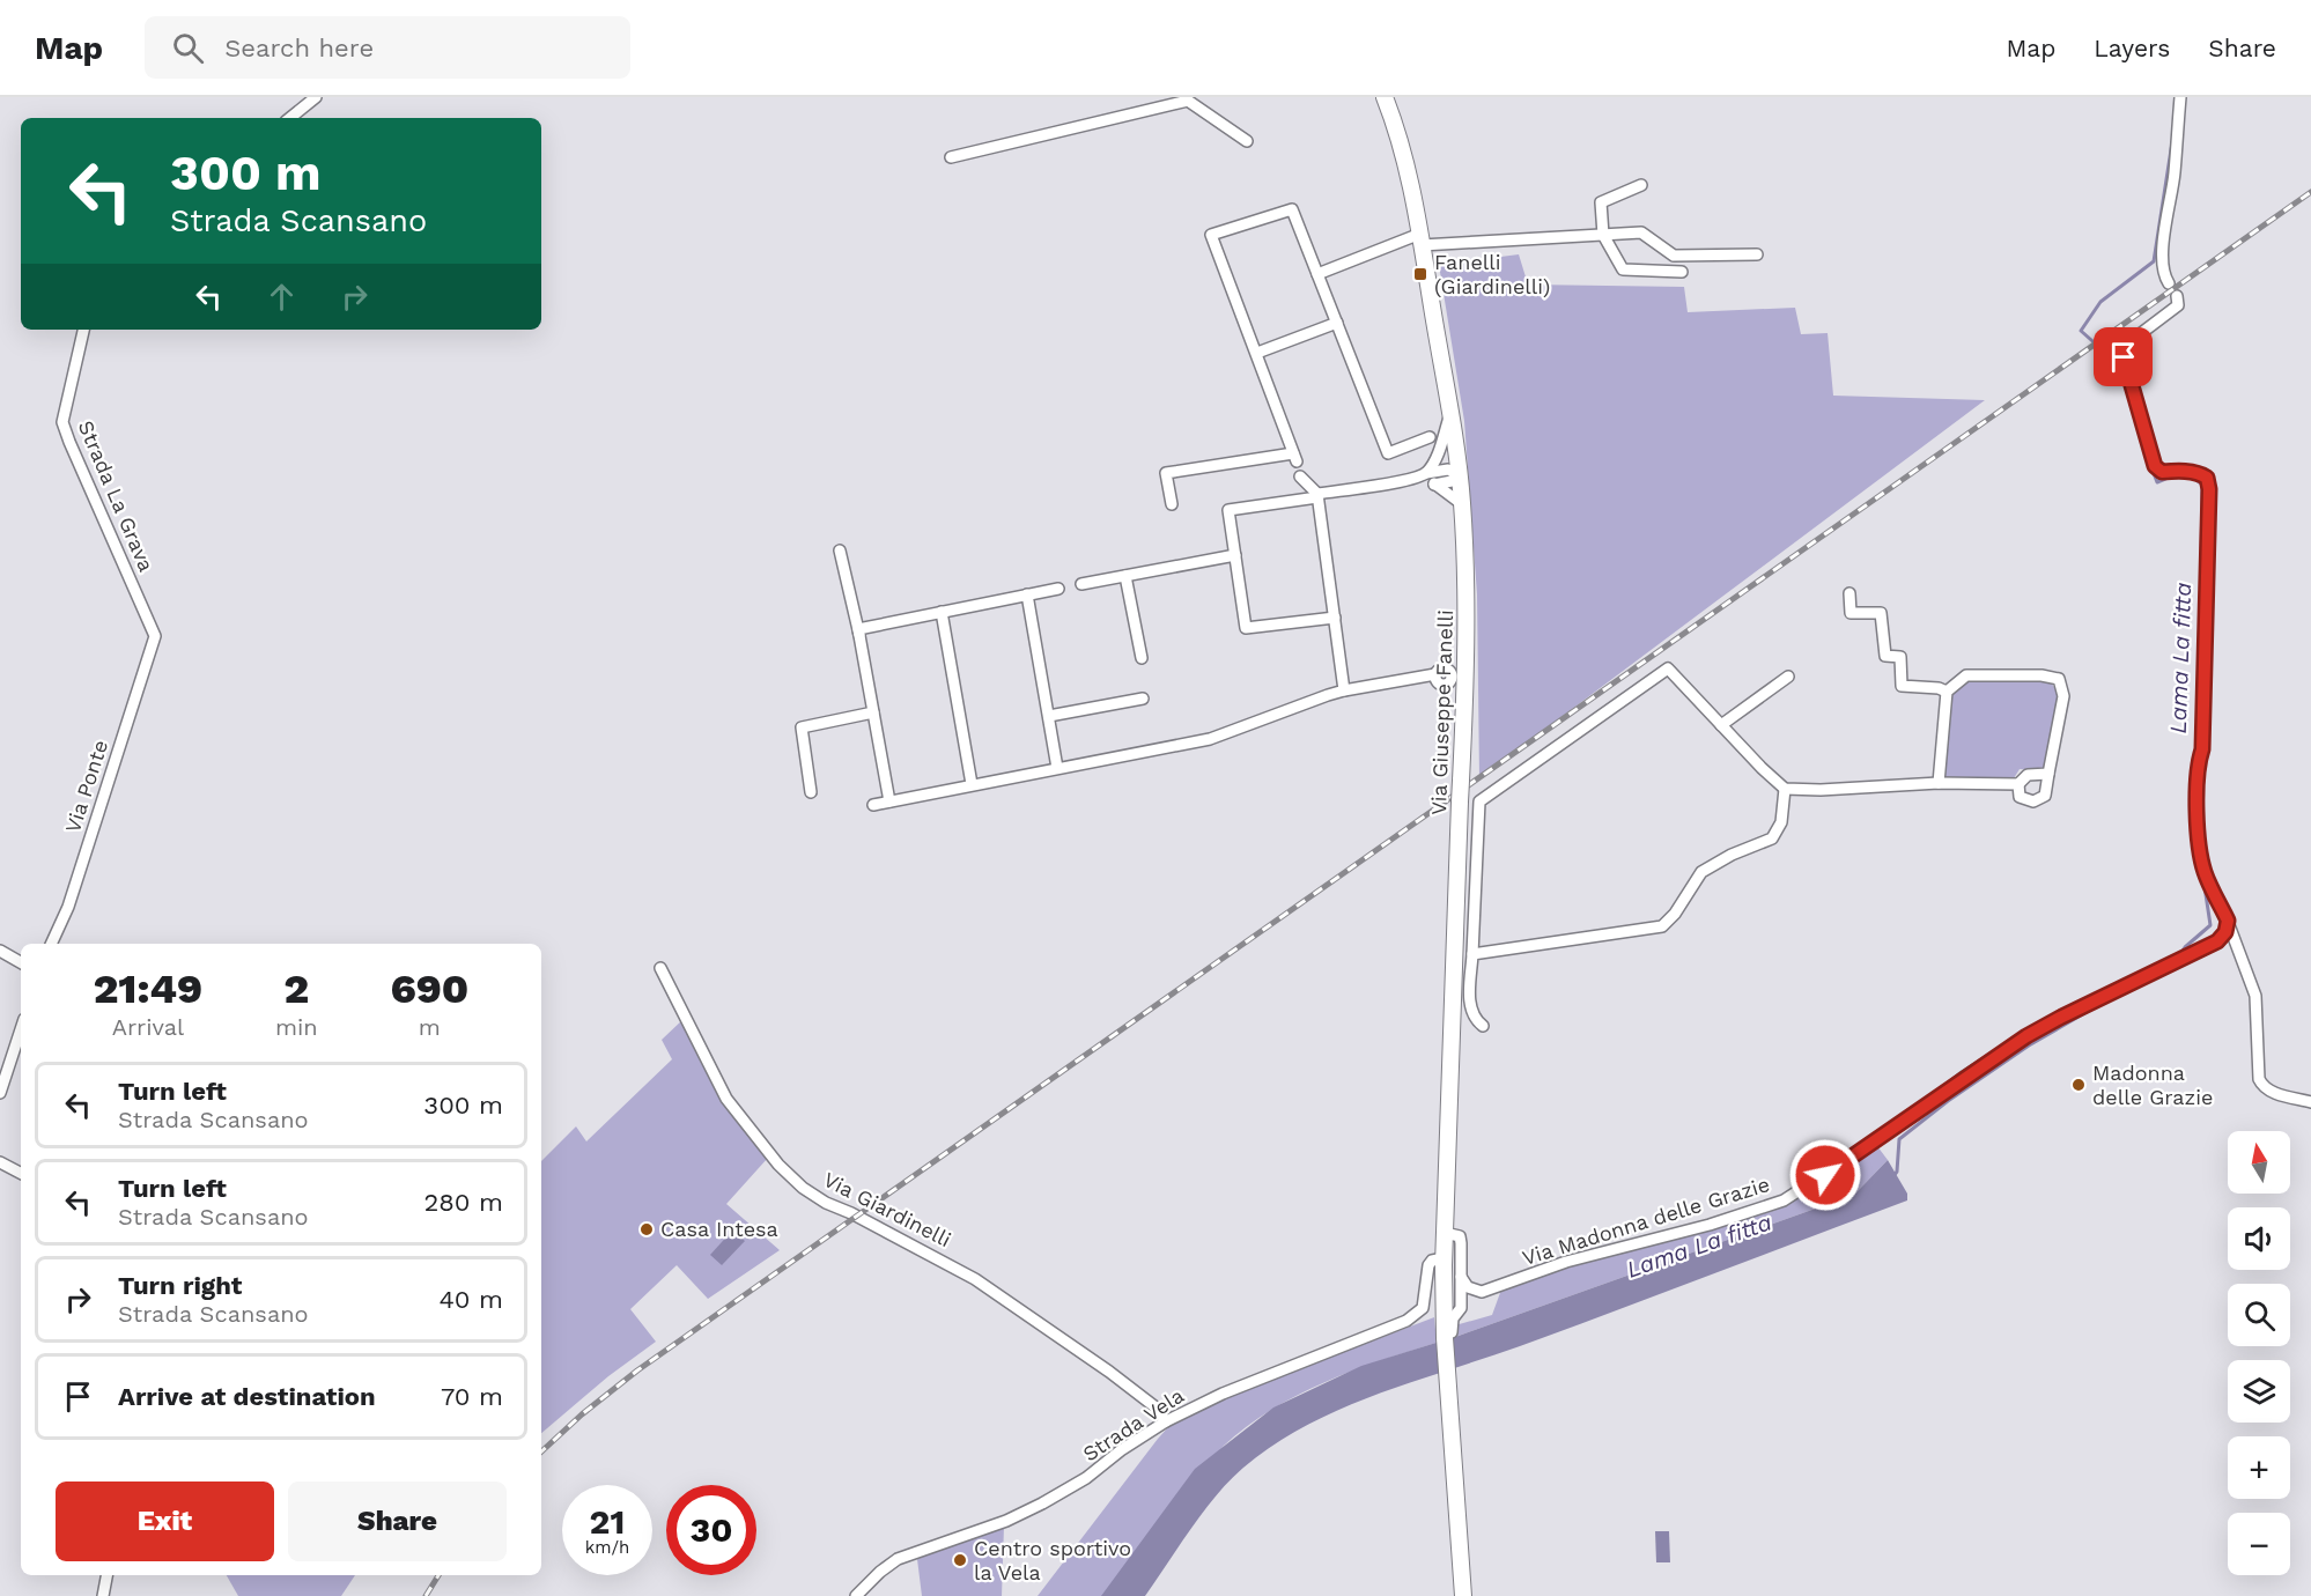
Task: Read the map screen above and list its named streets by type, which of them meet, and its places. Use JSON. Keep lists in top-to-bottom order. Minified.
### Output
{"streets":{"main road":["Via Giuseppe Fanelli"],"street":["Strada La Grava","Via Ponte","Via Giardinelli","Via Madonna delle Grazie","Strada Vela"]},"crossings":[["Strada La Grava","Via Ponte"],["Via Giuseppe Fanelli","Strada Vela"],["Via Giardinelli","Strada Vela"]],"water":["Lama La fitta"],"places":{"transit":["Fanelli (Giardinelli)"],"other":["Madonna delle Grazie","Casa Intesa","Centro sportivo la Vela"]},"north":"top","page":{"header":"Map","search":"Search here","nav":["Map","Layers","Share"],"turn":["300 m","Strada Scansano"],"eta":["21:49","Arrival","2","min","690","m"],"list":[{"name":"Turn left","note":"Strada Scansano","value":"300 m"},{"name":"Turn left","note":"Strada Scansano","value":"280 m"},{"name":"Turn right","note":"Strada Scansano","value":"40 m"},{"name":"Arrive at destination","value":"70 m"}],"map_buttons":["+","−"],"buttons":["Exit","Share"],"speed":"21 km/h","limit":"30"}}
